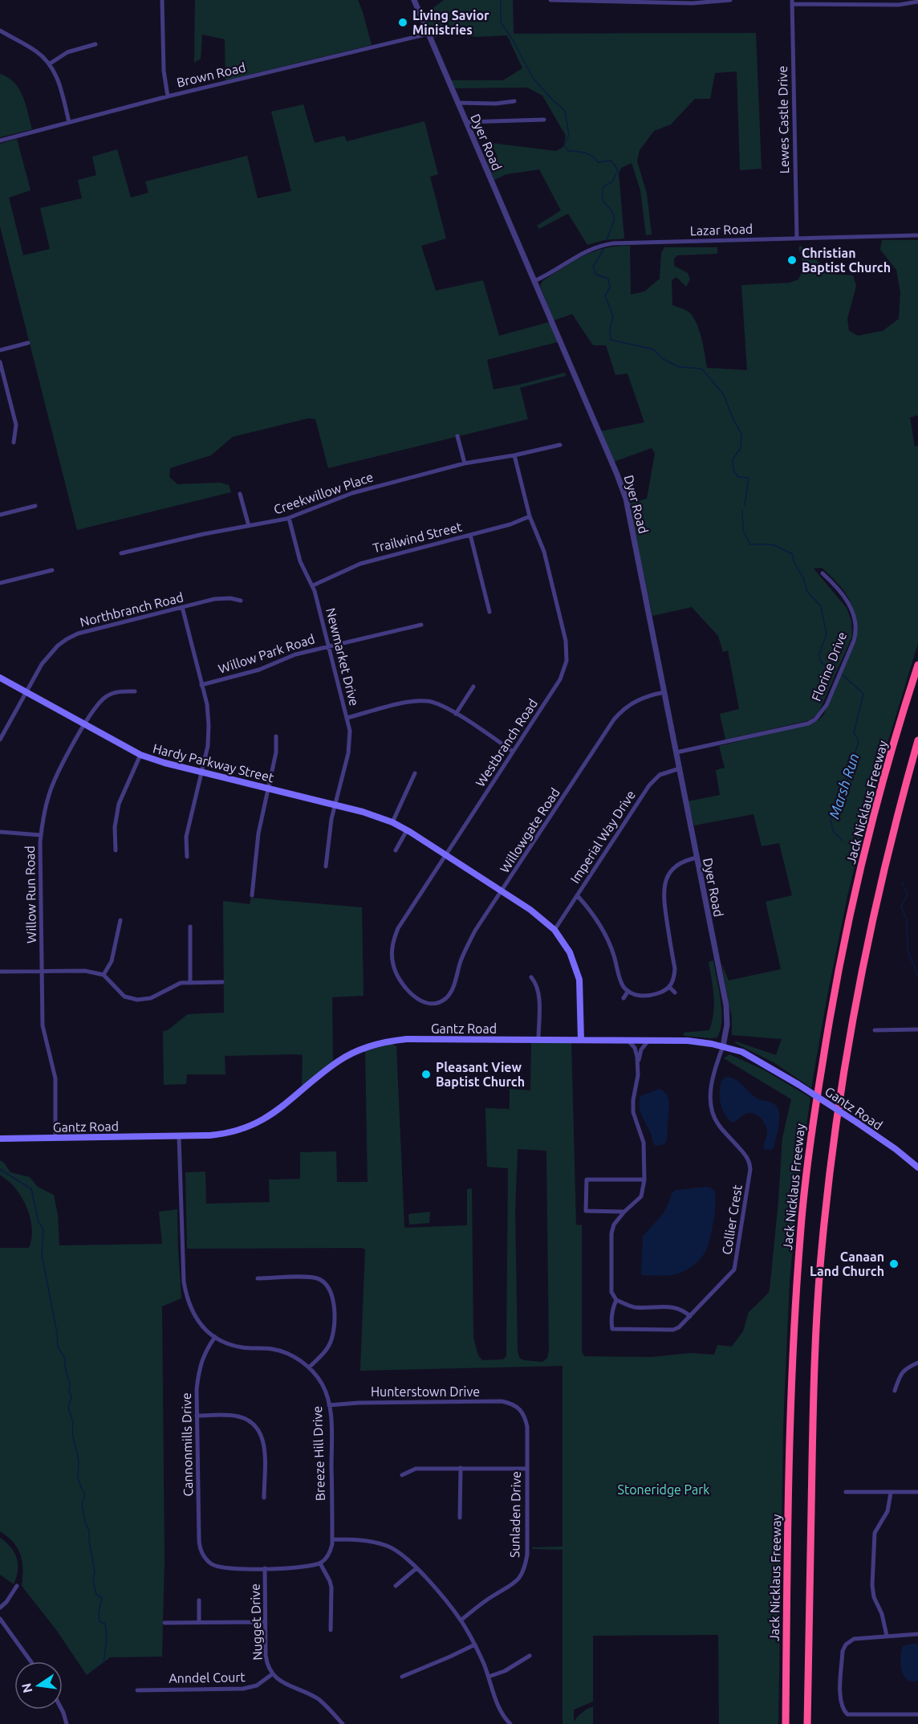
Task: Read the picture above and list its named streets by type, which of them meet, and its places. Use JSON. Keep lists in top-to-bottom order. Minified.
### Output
{"streets":{"highway":["Jack Nicklaus Freeway"],"main road":["Hardy Parkway Street","Gantz Road"],"street":["Brown Road","Lewes Castle Drive","Dyer Road","Lazar Road","Creekwillow Place","Trailwind Street","Northbranch Road","Willow Park Road","Newmarket Drive","Florine Drive","Westbranch Road","Willowgate Road","Imperial Way Drive","Willow Run Road","Collier Crest","Hunterstown Drive","Cannonmills Drive","Breeze Hill Drive","Sunladen Drive","Nugget Drive","Anndel Court"]},"crossings":[["Brown Road","Dyer Road"],["Lewes Castle Drive","Lazar Road"],["Dyer Road","Lazar Road"],["Dyer Road","Florine Drive"],["Dyer Road","Willowgate Road"],["Dyer Road","Imperial Way Drive"],["Dyer Road","Gantz Road"],["Dyer Road","Collier Crest"],["Creekwillow Place","Newmarket Drive"],["Creekwillow Place","Westbranch Road"],["Trailwind Street","Newmarket Drive"],["Trailwind Street","Westbranch Road"],["Northbranch Road","Hardy Parkway Street"],["Willow Park Road","Newmarket Drive"],["Newmarket Drive","Hardy Parkway Street"],["Westbranch Road","Hardy Parkway Street"],["Westbranch Road","Willowgate Road"],["Hardy Parkway Street","Willowgate Road"],["Hardy Parkway Street","Imperial Way Drive"],["Hardy Parkway Street","Willow Run Road"],["Hardy Parkway Street","Gantz Road"],["Willow Run Road","Gantz Road"],["Gantz Road","Collier Crest"],["Gantz Road","Breeze Hill Drive"],["Hunterstown Drive","Breeze Hill Drive"],["Hunterstown Drive","Sunladen Drive"],["Cannonmills Drive","Breeze Hill Drive"],["Cannonmills Drive","Nugget Drive"],["Nugget Drive","Anndel Court"]],"water":["Marsh Run"],"parks":["Stoneridge Park"],"places":["Living Savior Ministries","Christian Baptist Church","Pleasant View Baptist Church","Canaan Land Church"],"north":"left"}
